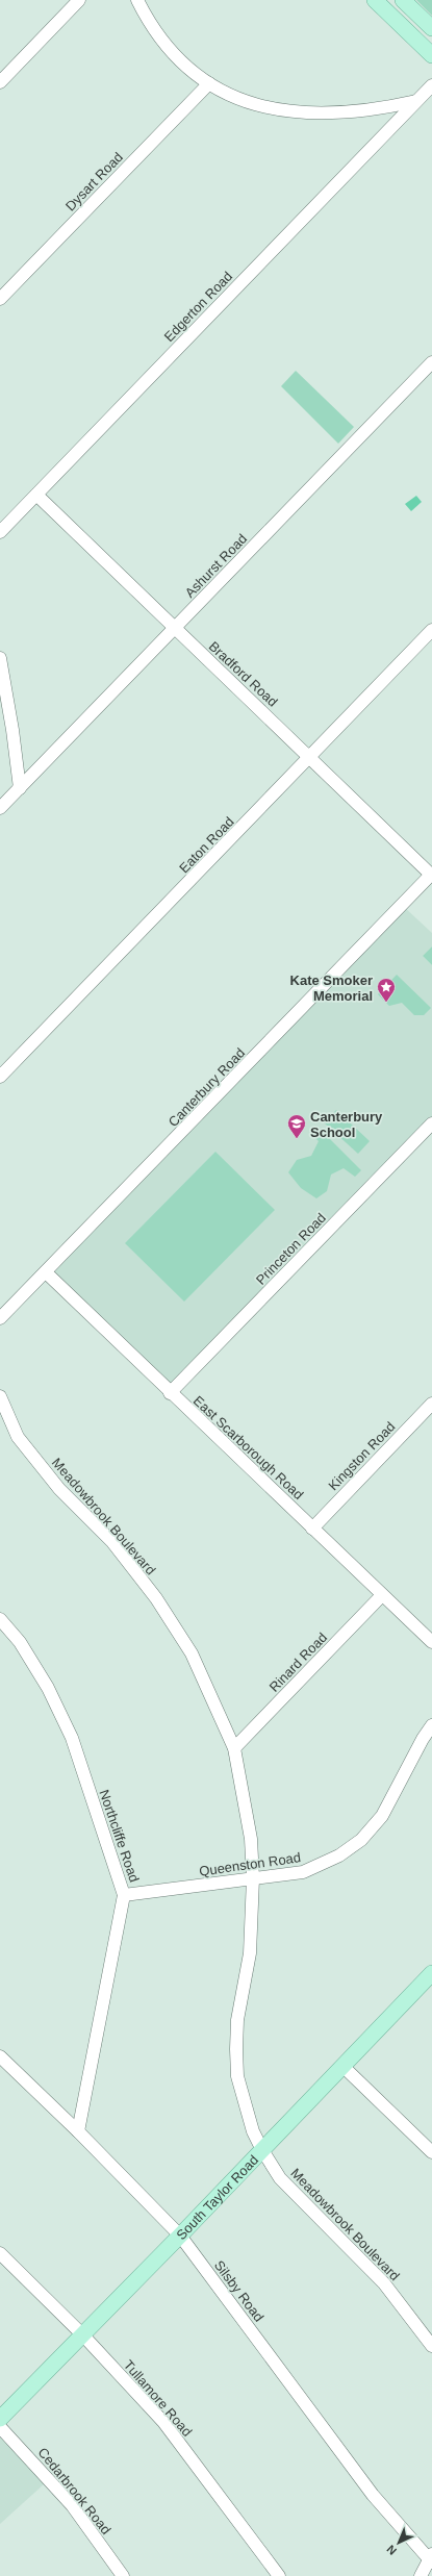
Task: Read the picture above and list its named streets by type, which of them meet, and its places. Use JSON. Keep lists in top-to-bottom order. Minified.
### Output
{"streets":{"main road":["South Taylor Road"],"street":["Dysart Road","Edgerton Road","Ashurst Road","Bradford Road","Eaton Road","Canterbury Road","Princeton Road","East Scarborough Road","Kingston Road","Meadowbrook Boulevard","Rinard Road","Northcliffe Road","Queenston Road","Silsby Road","Tullamore Road","Cedarbrook Road"]},"crossings":[["Edgerton Road","Bradford Road"],["Ashurst Road","Bradford Road"],["Bradford Road","Eaton Road"],["Bradford Road","Canterbury Road"],["Canterbury Road","East Scarborough Road"],["Princeton Road","East Scarborough Road"],["East Scarborough Road","Kingston Road"],["East Scarborough Road","Rinard Road"],["Meadowbrook Boulevard","Rinard Road"],["Meadowbrook Boulevard","Queenston Road"],["Meadowbrook Boulevard","South Taylor Road"],["Northcliffe Road","Queenston Road"],["Northcliffe Road","Silsby Road"],["South Taylor Road","Silsby Road"],["South Taylor Road","Tullamore Road"]],"places":{"place":["Kate Smoker Memorial"],"school or university":["Canterbury School"]},"north":"bottom left"}
